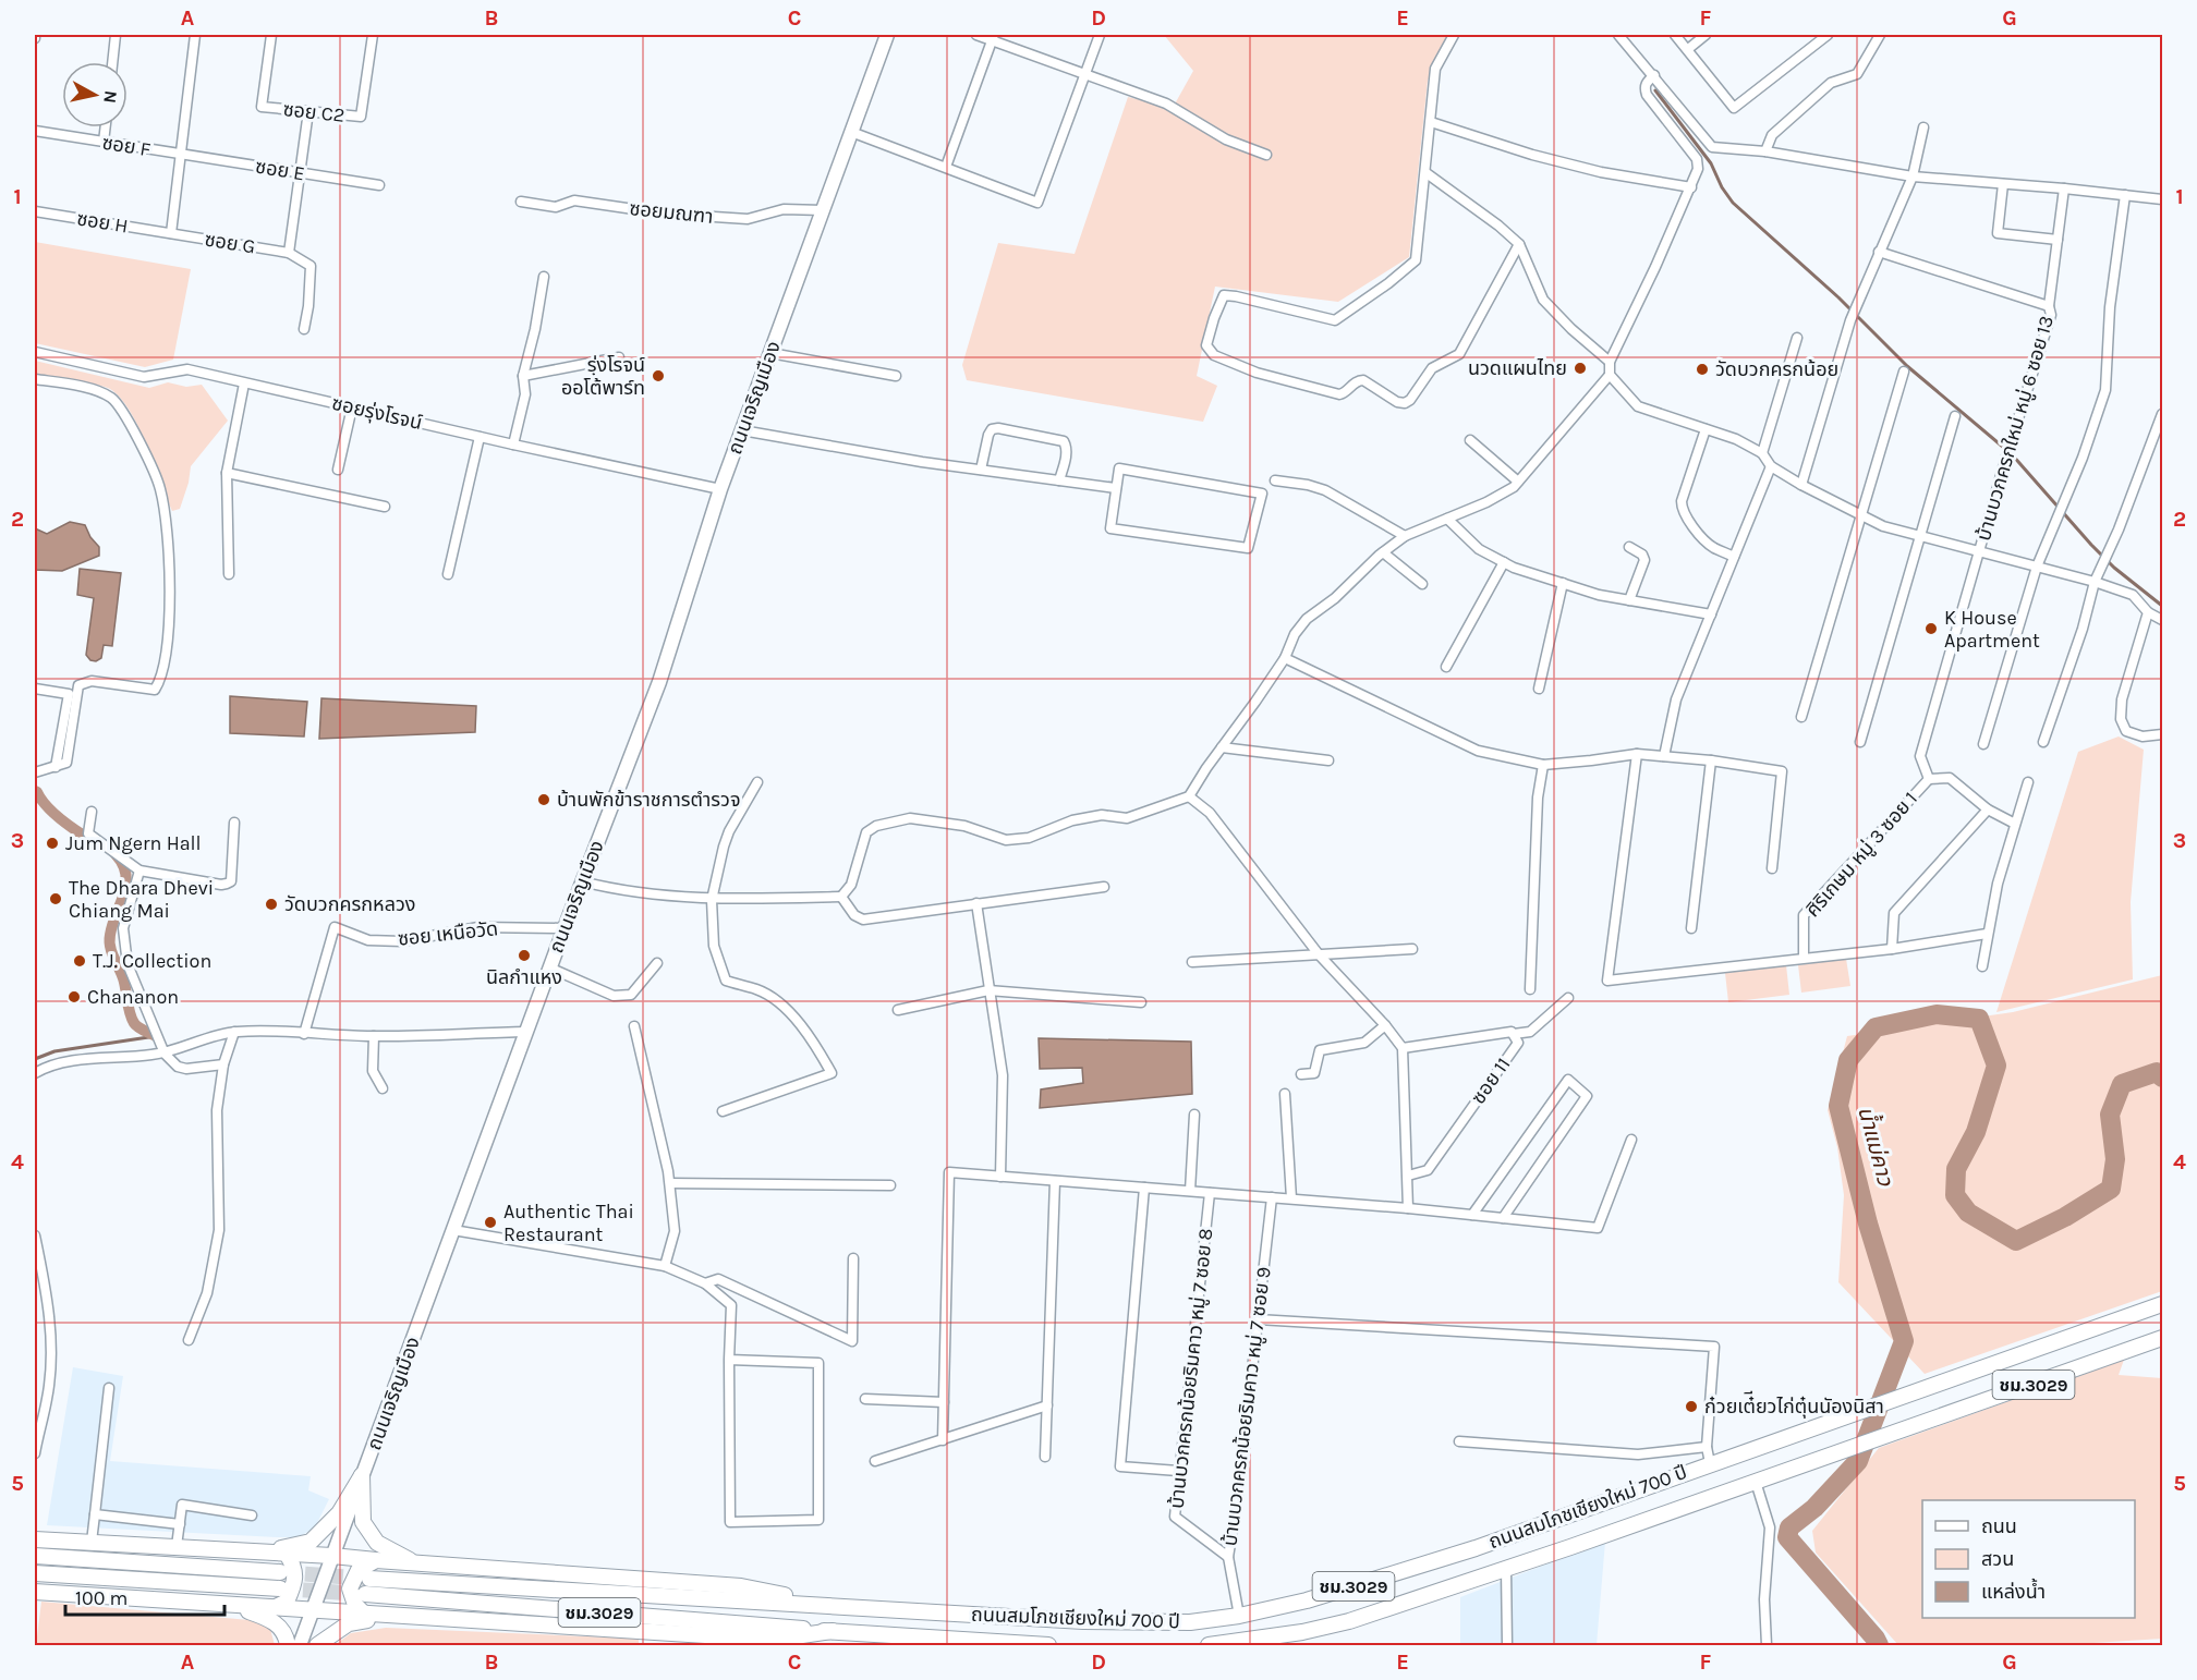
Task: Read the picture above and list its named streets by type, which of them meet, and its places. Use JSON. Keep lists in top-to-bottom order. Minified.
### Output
{"streets":{"main road":["ถนนเจริญเมือง","ชม.3029","ถนนสมโภชเชียงใหม่ 700 ปี"],"street":["ซอย C2","ซอย F","ซอย E","ซอยมณฑา","ซอย H","ซอย G","ซอยรุ่งโรจน์","บ้านบวกครกใหม่ หมู่ 6 ซอย 13","ศิริเกษม หมู่ 3 ซอย 1","ซอย เหนือวัด","ซอย 11","บ้านบวกครกน้อยริมคาว หมู่ 7 ซอย 8","บ้านบวกครกน้อยริมคาว หมู่ 7 ซอย 9"]},"crossings":[["ซอย F","ซอย E"],["ซอยมณฑา","ถนนเจริญเมือง"],["ซอย H","ซอย G"],["ถนนเจริญเมือง","ซอยรุ่งโรจน์"],["ถนนเจริญเมือง","ซอย เหนือวัด"],["บ้านบวกครกใหม่ หมู่ 6 ซอย 13","ศิริเกษม หมู่ 3 ซอย 1"],["บ้านบวกครกน้อยริมคาว หมู่ 7 ซอย 8","บ้านบวกครกน้อยริมคาว หมู่ 7 ซอย 9"],["บ้านบวกครกน้อยริมคาว หมู่ 7 ซอย 9","ถนนสมโภชเชียงใหม่ 700 ปี"]],"water":["น้ำแม่คาว"],"places":["นวดแผนไทย","วัดบวกครกน้อย","รุ่งโรจน์ ออโต้พาร์ท","K House Apartment","บ้านพักข้าราชการตำรวจ","Jum Ngern Hall","The Dhara Dhevi Chiang Mai","วัดบวกครกหลวง","นิลกําแหง","T.J. Collection","Chananon","Authentic Thai Restaurant","ก๋วยเต๋ียวไก่ตุ๋นนัองนิสา"],"legend":["ถนน","สวน","แหล่งน้ำ"],"scale_bar":"100 m","north":"right","grid":{"columns":["A","B","C","D","E","F","G"],"rows":["1","2","3","4","5"]}}
